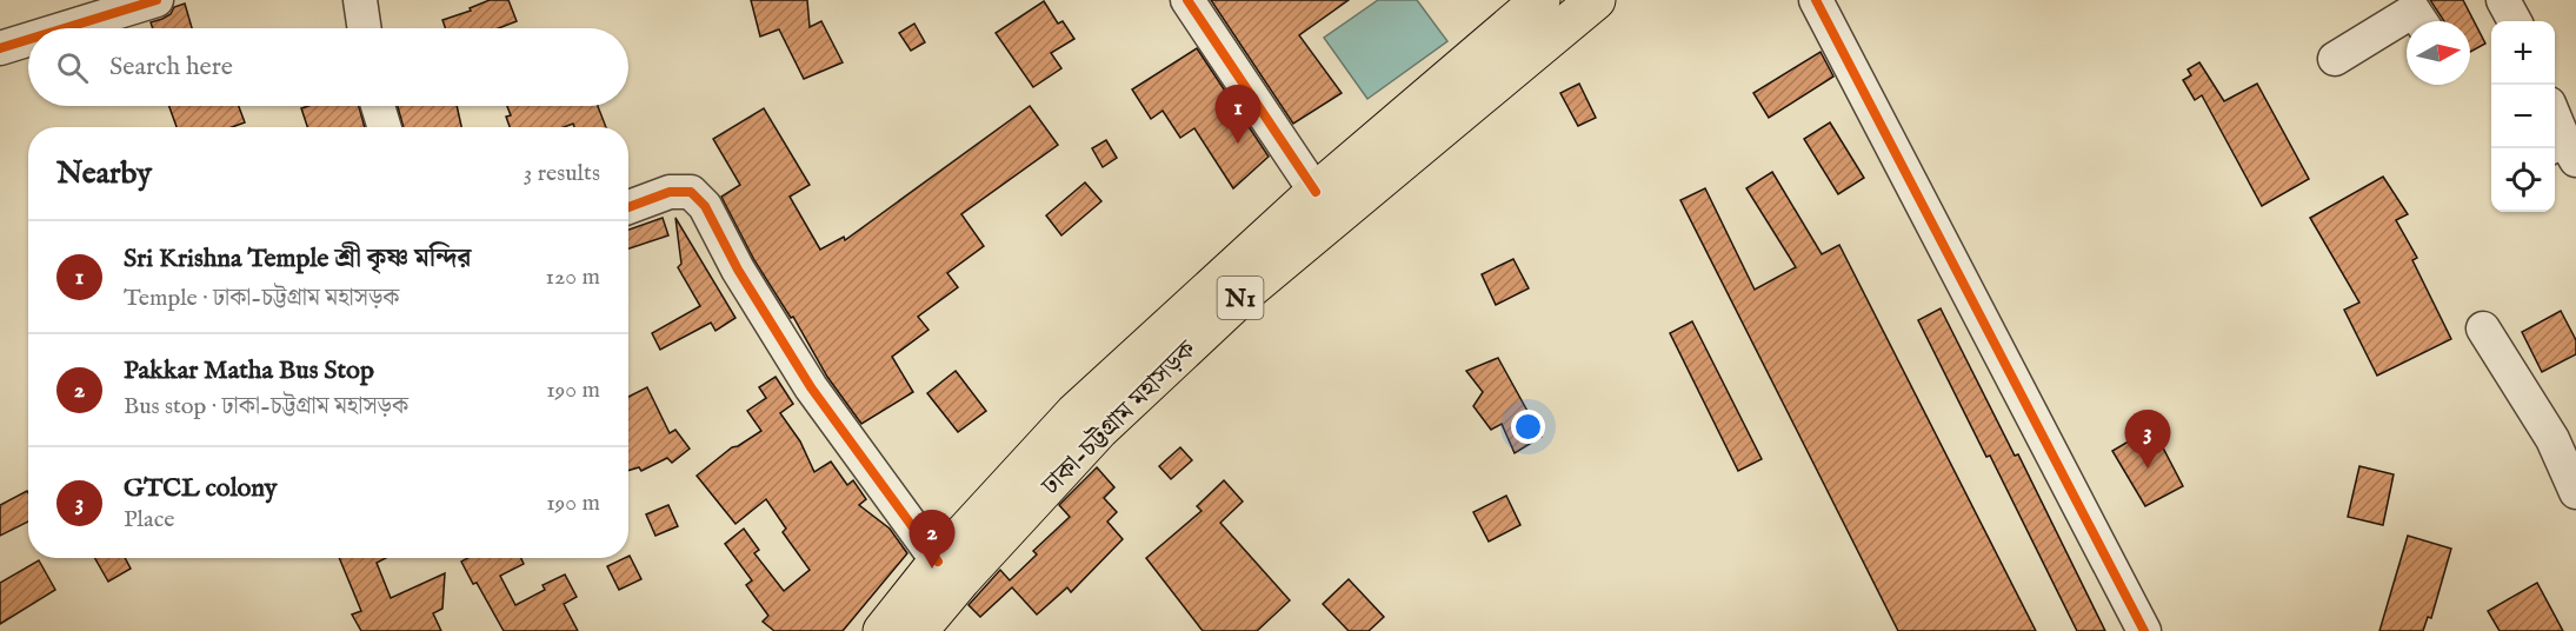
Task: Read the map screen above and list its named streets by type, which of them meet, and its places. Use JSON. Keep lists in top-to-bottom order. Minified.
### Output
{"streets":{"highway":["N1","ঢাকা-চট্টগ্রাম মহাসড়ক"]},"north":"right","page":{"map_buttons":["+","−"],"search":"Search here","pins":["1","3","2"],"heading":["Nearby","3 results"],"list":[{"mark":"1","name":"Sri Krishna Temple শ্রী কৃষ্ণ মন্দির","note":"Temple · ঢাকা-চট্টগ্রাম মহাসড়ক","value":"120 m"},{"mark":"2","name":"Pakkar Matha Bus Stop","note":"Bus stop · ঢাকা-চট্টগ্রাম মহাসড়ক","value":"190 m"},{"mark":"3","name":"GTCL colony","note":"Place","value":"190 m"}]}}
